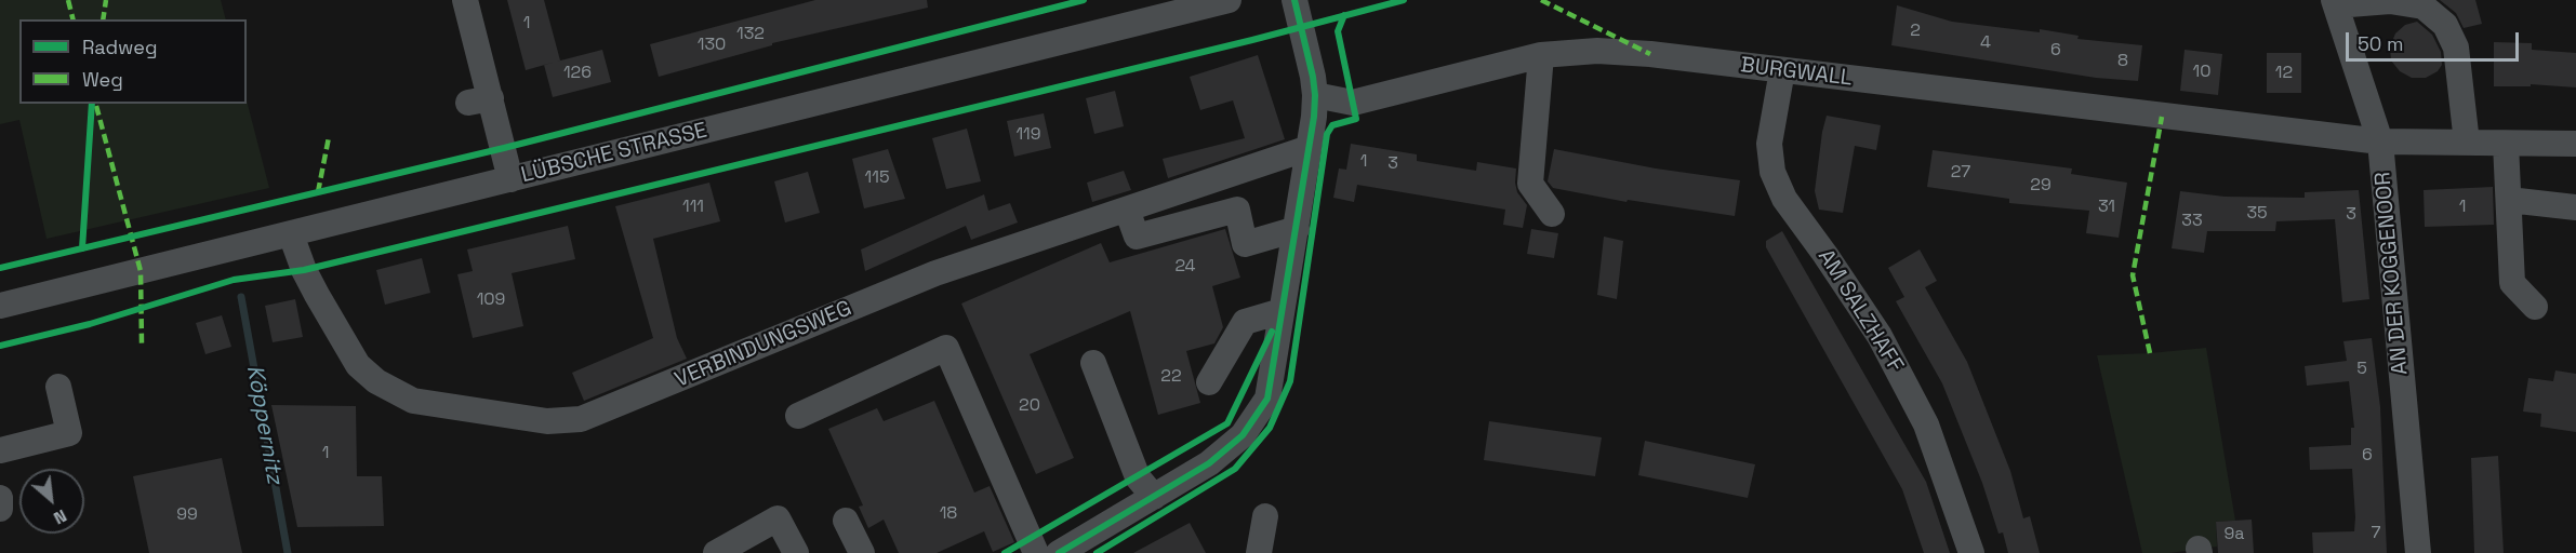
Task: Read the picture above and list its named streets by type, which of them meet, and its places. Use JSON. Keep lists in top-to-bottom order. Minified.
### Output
{"streets":{"street":["BURGWALL","LÜBSCHE STRASSE","AN DER KOGGENOOR","AM SALZHAFF","VERBINDUNGSWEG"]},"crossings":[["BURGWALL","AN DER KOGGENOOR"],["BURGWALL","AM SALZHAFF"],["LÜBSCHE STRASSE","VERBINDUNGSWEG"]],"water":["Köppernitz"],"house_numbers":["1","2","132","4","130","6","8","10","126","12","119","1","3","27","115","29","111","31","1","35","3","33","24","109","5","22","20","1","6","18","99","7","9a"],"legend":["Radweg","Weg"],"scale_bar":"50 m","north":"bottom right"}
